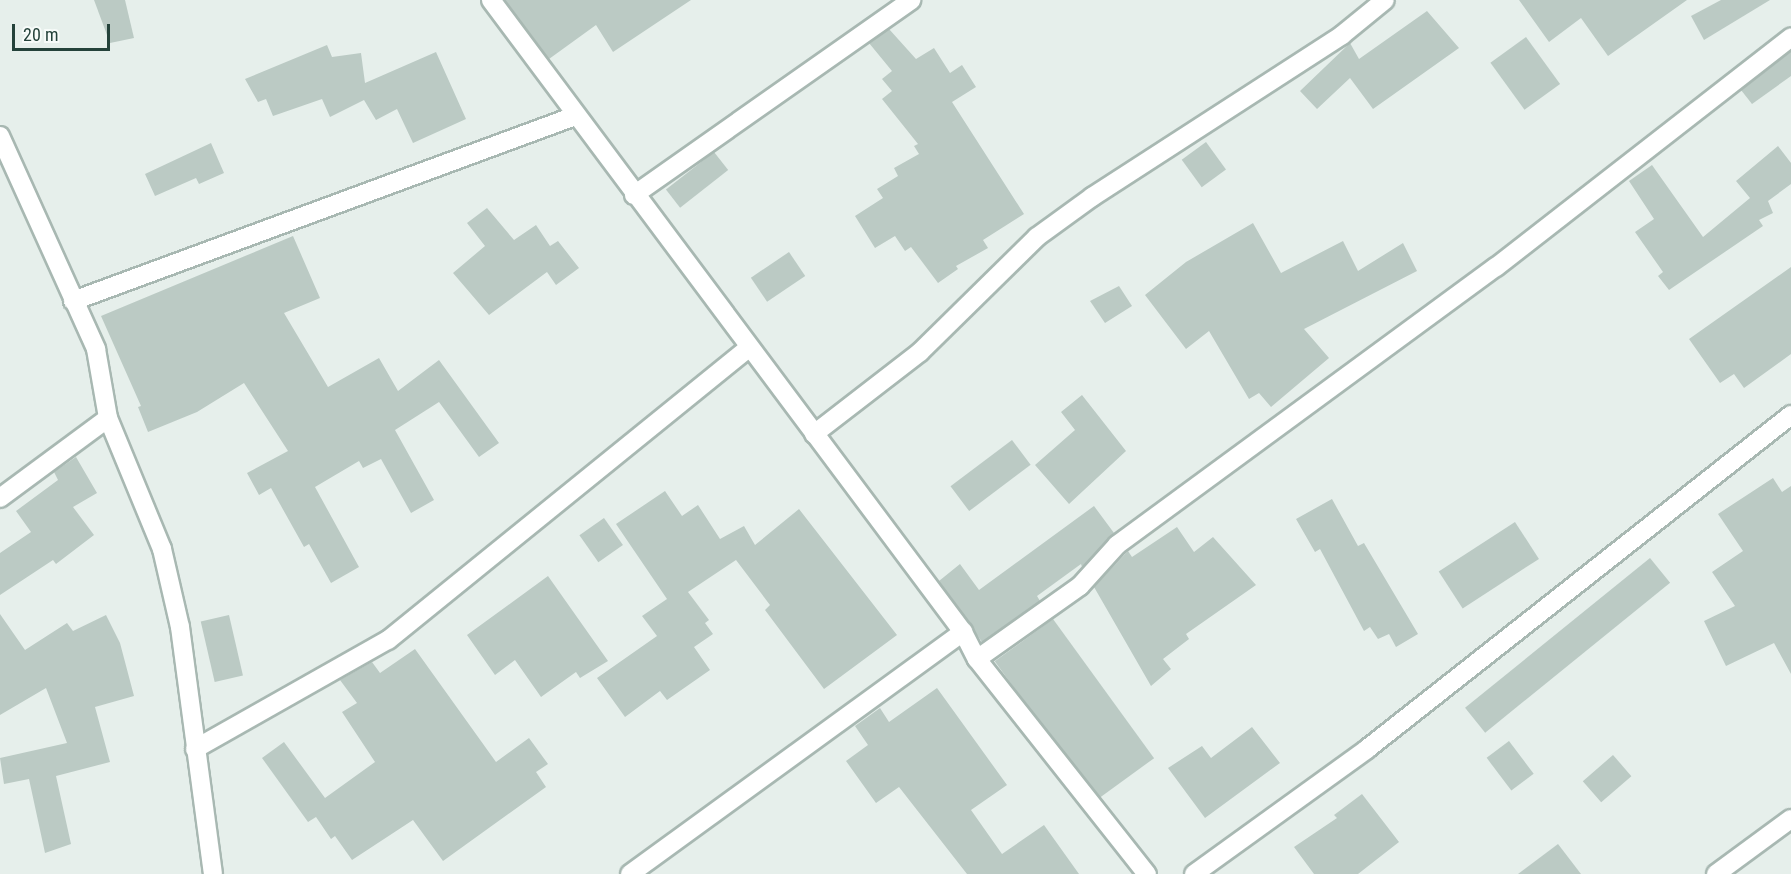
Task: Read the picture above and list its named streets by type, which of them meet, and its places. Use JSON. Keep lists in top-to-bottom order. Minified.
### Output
{"scale_bar":"20 m"}
